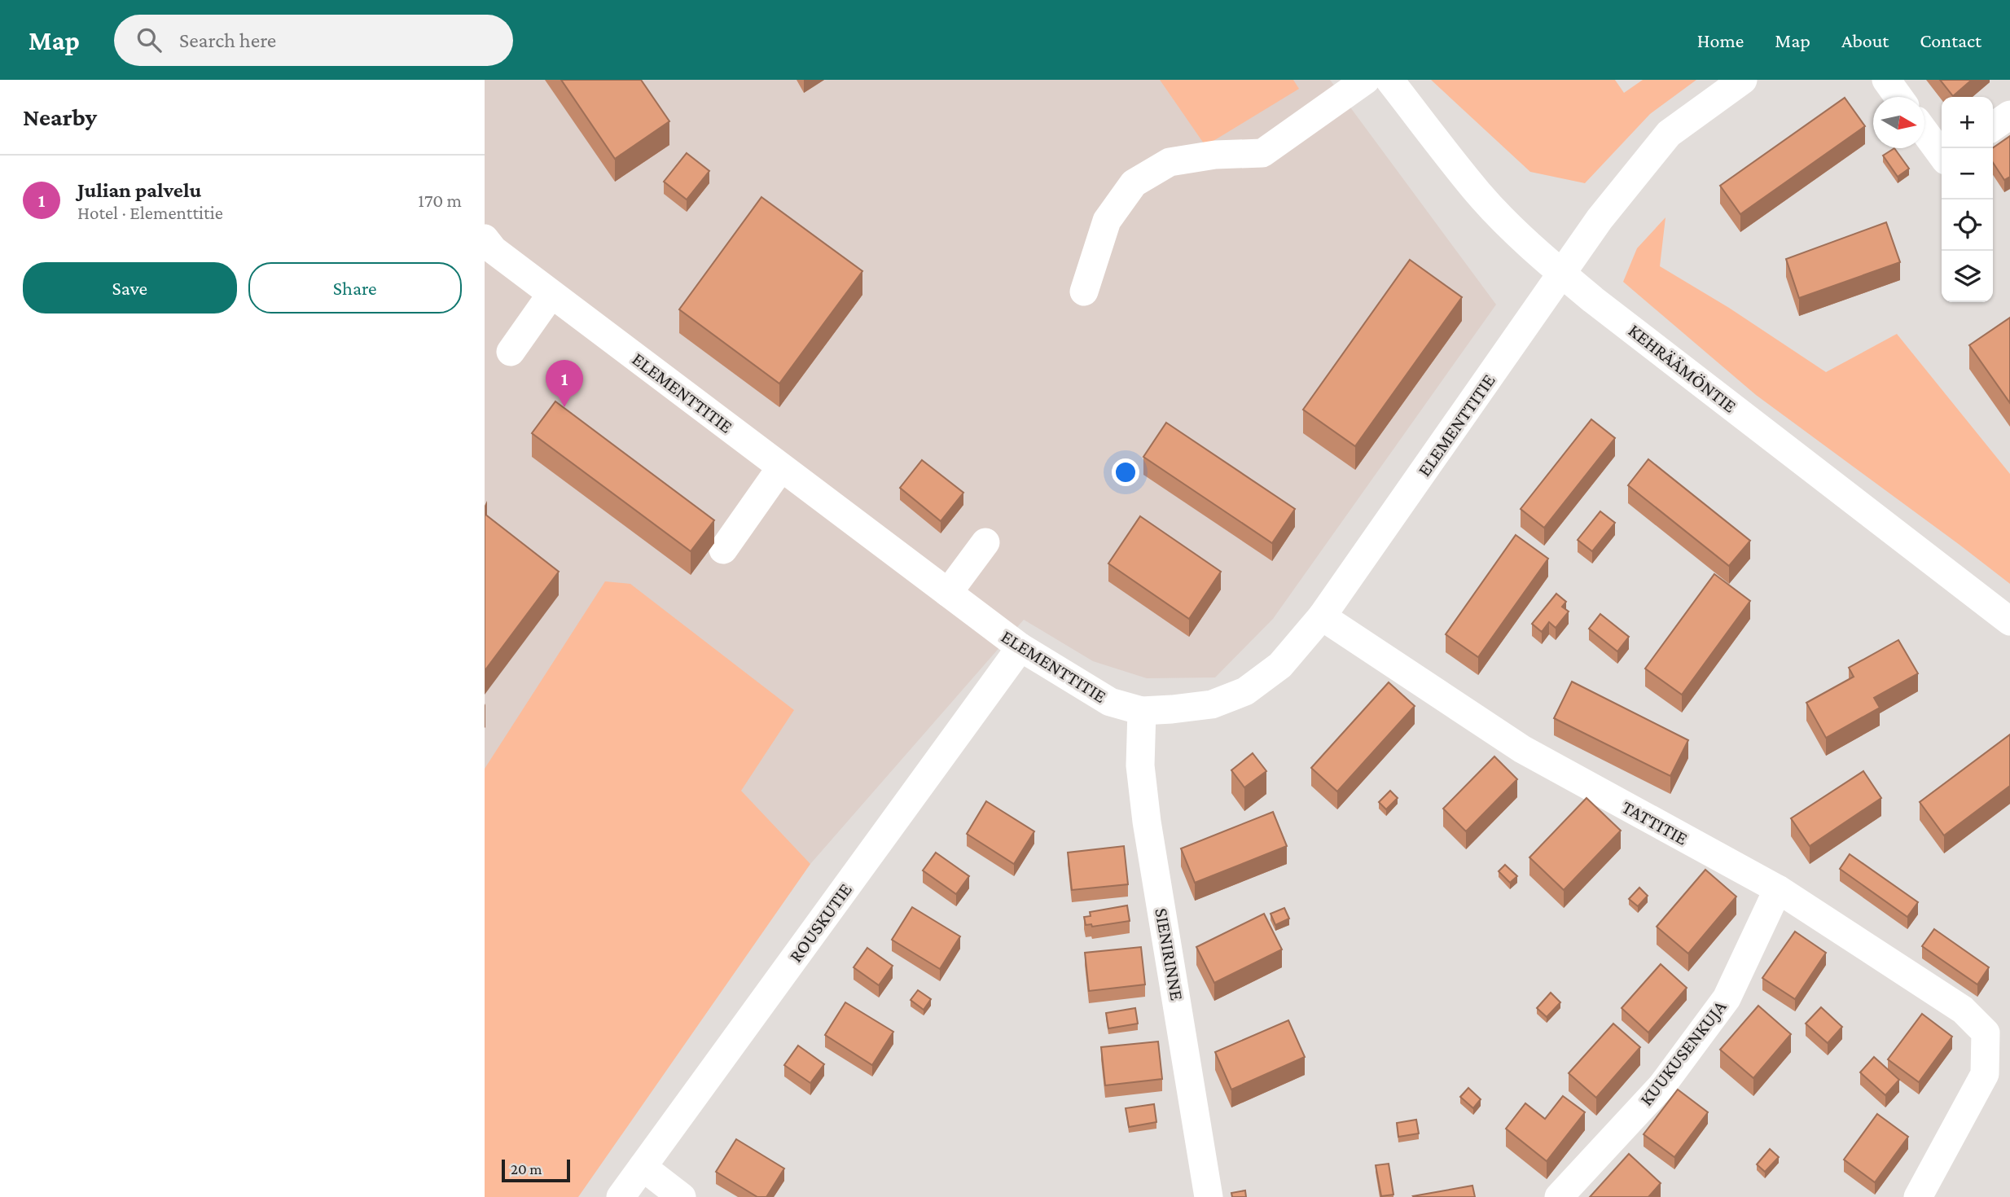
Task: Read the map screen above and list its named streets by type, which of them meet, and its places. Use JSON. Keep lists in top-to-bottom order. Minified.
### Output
{"streets":{"street":["KEHRÄÄMÖNTIE","ELEMENTTITIE","TATTITIE","ROUSKUTIE","SIENIRINNE","KUUKUSENKUJA"]},"crossings":[["KEHRÄÄMÖNTIE","ELEMENTTITIE"],["ELEMENTTITIE","TATTITIE"],["ELEMENTTITIE","ROUSKUTIE"],["ELEMENTTITIE","SIENIRINNE"],["TATTITIE","KUUKUSENKUJA"]],"scale_bar":"20 m","north":"right","page":{"header":"Map","search":"Search here","nav":["Home","Map","About","Contact"],"heading":"Nearby","map_buttons":["+","−"],"list":[{"mark":"1","name":"Julian palvelu","note":"Hotel · Elementtitie","value":"170 m"}],"buttons":["Save","Share"],"pins":"1","scale":"20 m"}}
